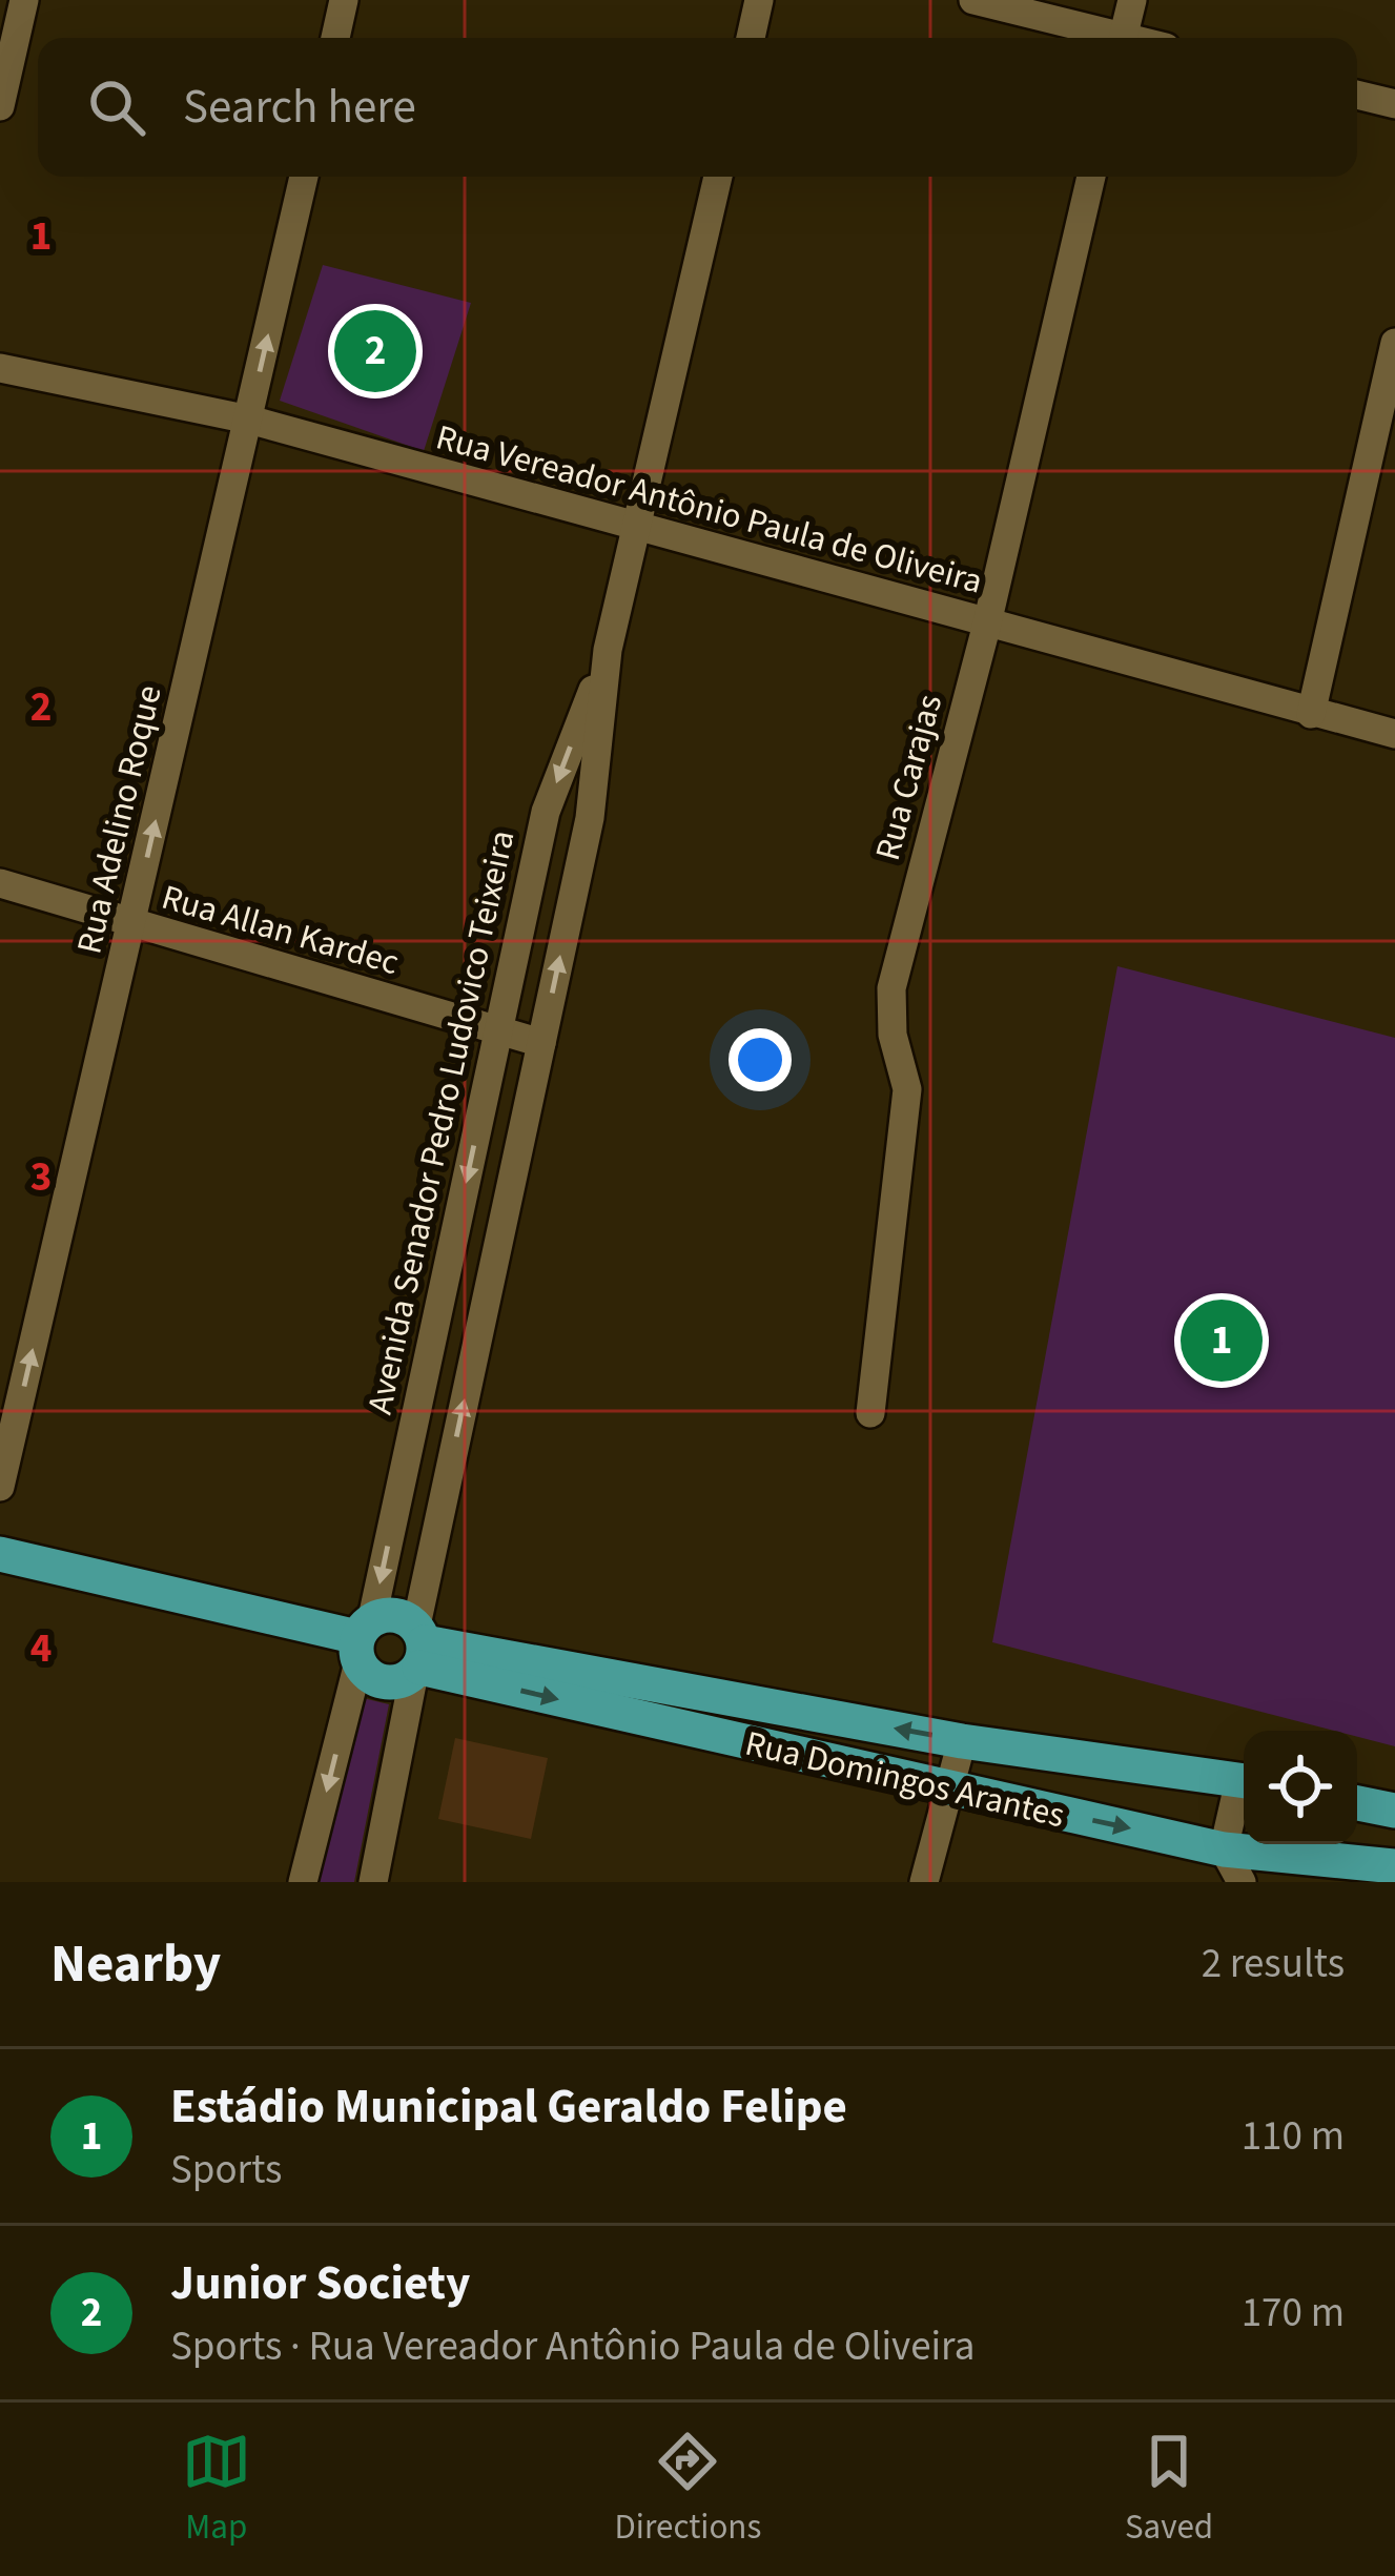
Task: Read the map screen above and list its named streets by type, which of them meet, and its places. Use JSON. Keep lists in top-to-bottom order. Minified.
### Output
{"streets":{"main road":["Rua Domingos Arantes"],"street":["Rua Vereador Antônio Paula de Oliveira","Rua Carajas","Rua Adelino Roque","Rua Allan Kardec","Avenida Senador Pedro Ludovico Teixeira"]},"crossings":[["Rua Vereador Antônio Paula de Oliveira","Rua Carajas"],["Rua Vereador Antônio Paula de Oliveira","Rua Adelino Roque"],["Rua Vereador Antônio Paula de Oliveira","Avenida Senador Pedro Ludovico Teixeira"],["Rua Adelino Roque","Rua Allan Kardec"],["Rua Allan Kardec","Avenida Senador Pedro Ludovico Teixeira"],["Avenida Senador Pedro Ludovico Teixeira","Rua Domingos Arantes"]],"one_way":["Rua Adelino Roque"],"page":{"search":"Search here","pins":["2","1"],"heading":["Nearby","2 results"],"list":[{"mark":"1","name":"Estádio Municipal Geraldo Felipe","note":"Sports","value":"110 m"},{"mark":"2","name":"Junior Society","note":"Sports · Rua Vereador Antônio Paula de Oliveira","value":"170 m"}],"nav":["Map","Directions","Saved"]},"grid":{"rows":["1","2","3","4"]}}
